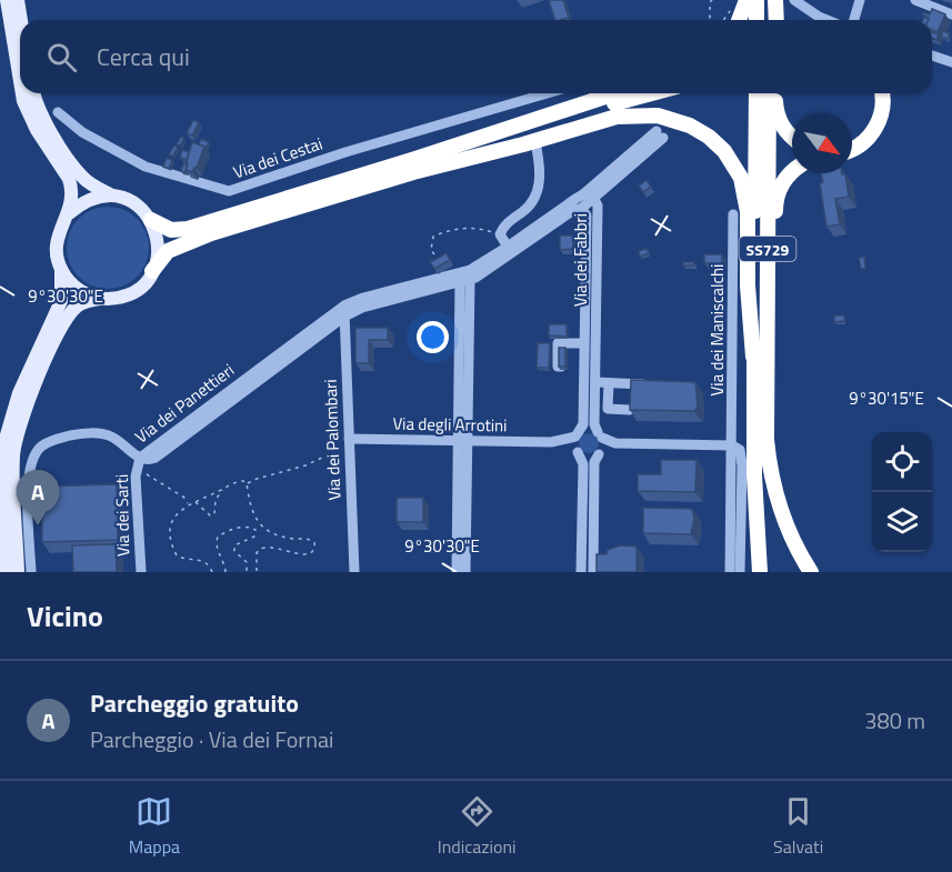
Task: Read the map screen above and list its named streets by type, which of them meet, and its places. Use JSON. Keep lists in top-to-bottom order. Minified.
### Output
{"streets":{"highway":["SS729"],"street":["Via dei Cestai","Via dei Fabbri","Via dei Maniscalchi","Via dei Panettieri","Via degli Arrotini","Via dei Palombari","Via dei Sarti"]},"crossings":[["Via dei Fabbri","Via dei Panettieri"],["Via dei Panettieri","Via dei Palombari"],["Via dei Panettieri","Via dei Sarti"],["Via degli Arrotini","Via dei Palombari"]],"north":"bottom right","page":{"search":"Cerca qui","pins":"A","heading":"Vicino","list":[{"mark":"A","name":"Parcheggio gratuito","note":"Parcheggio · Via dei Fornai","value":"380 m"}],"nav":["Mappa","Indicazioni","Salvati"]},"coordinates":["9°30'30\"E","9°30'15\"E"]}
